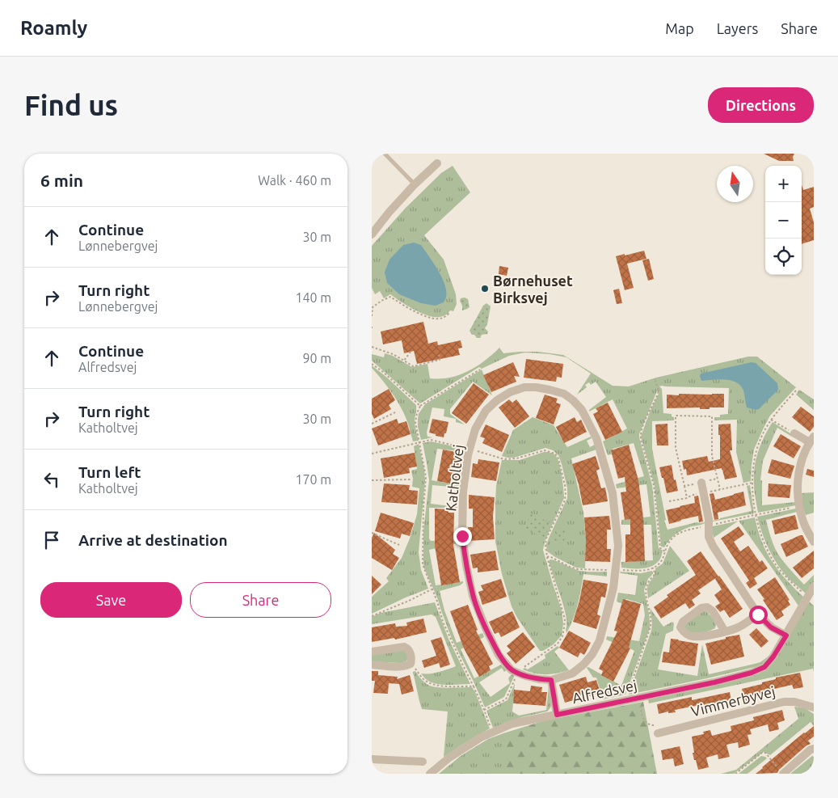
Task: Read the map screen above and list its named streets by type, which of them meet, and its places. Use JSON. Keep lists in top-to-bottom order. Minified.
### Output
{"streets":{"street":["Katholtvej","Alfredsvej","Vimmerbyvej"]},"places":["Børnehuset Birksvej"],"north":"top","page":{"header":"Roamly","nav":["Map","Layers","Share"],"buttons":["Directions",["Save","Share"]],"title":"Find us","heading":["6 min","Walk · 460 m"],"map_buttons":["+","−"],"list":[["Continue","Lønnebergvej","30 m"],["Turn right","Lønnebergvej","140 m"],["Continue","Alfredsvej","90 m"],["Turn right","Katholtvej","30 m"],["Turn left","Katholtvej","170 m"],"Arrive at destination"]}}
